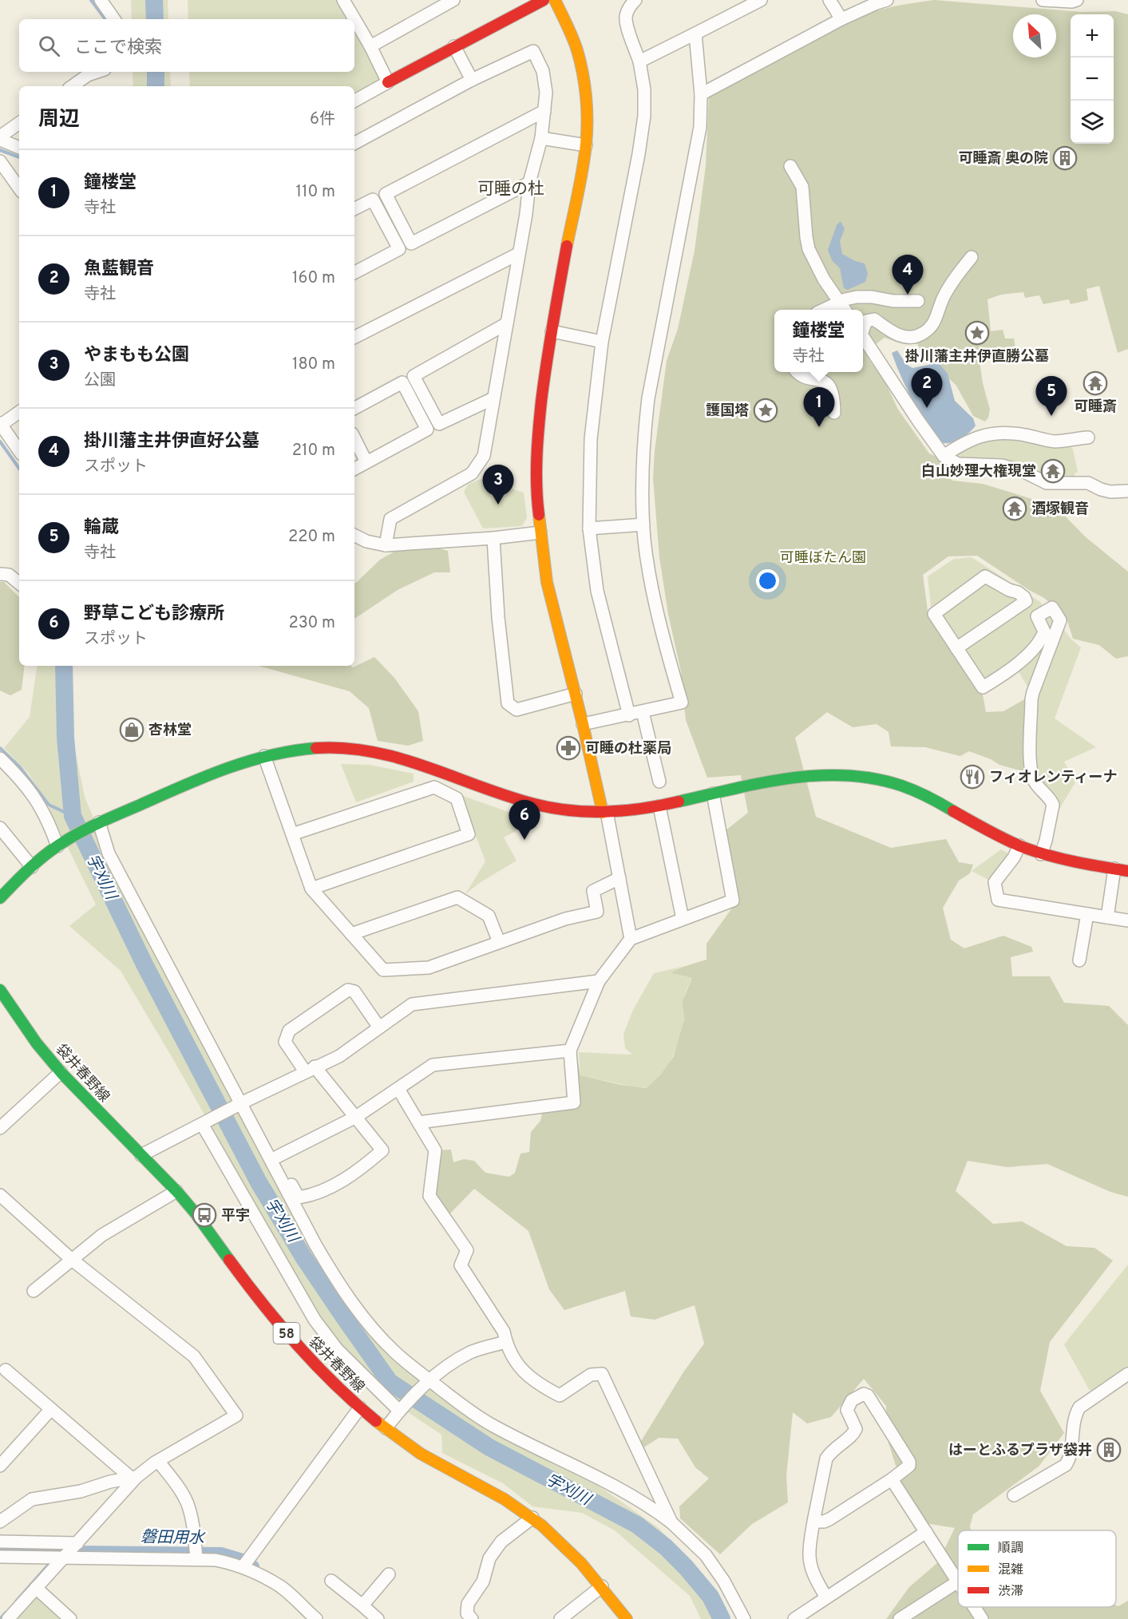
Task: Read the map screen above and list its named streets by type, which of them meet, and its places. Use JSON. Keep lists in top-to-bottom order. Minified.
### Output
{"streets":{"street":["袋井春野線","58"]},"districts":["可睡の杜"],"water":["宇刈川","磐田用水"],"parks":["可睡ぼたん園"],"places":{"building":["可睡斎 奥の院","はーとふるプラザ袋井"],"place":["掛川藩主井伊直勝公墓","護国塔"],"temple":["可睡斎","白山妙理大権現堂","酒塚観音"],"shop":["杏林堂"],"pharmacy":["可睡の杜薬局"],"restaurant":["フィオレンティーナ"],"bus stop":["平宇"]},"legend":["順調","混雑","渋滞"],"north":"top left","page":{"map_buttons":["+","−"],"search":"ここで検索","heading":["周辺","6件"],"list":[{"mark":"1","name":"鐘楼堂","note":"寺社","value":"110 m"},{"mark":"2","name":"魚藍観音","note":"寺社","value":"160 m"},{"mark":"3","name":"やまもも公園","note":"公園","value":"180 m"},{"mark":"4","name":"掛川藩主井伊直好公墓","note":"スポット","value":"210 m"},{"mark":"5","name":"輪蔵","note":"寺社","value":"220 m"},{"mark":"6","name":"野草こども診療所","note":"スポット","value":"230 m"}],"pins":["4","2","5","1","3","6"],"popup":["鐘楼堂","寺社"]}}
